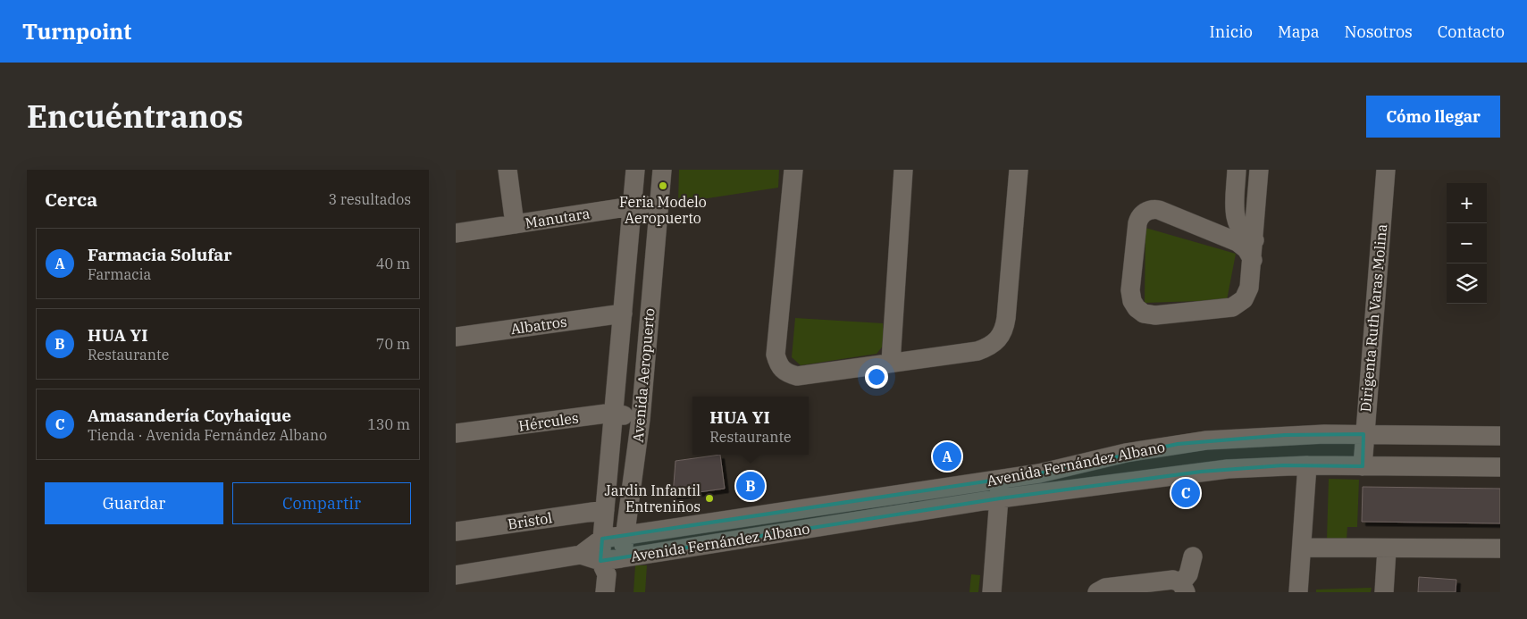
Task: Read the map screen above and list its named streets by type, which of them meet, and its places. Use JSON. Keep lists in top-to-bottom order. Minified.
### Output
{"streets":{"street":["Manutara","Dirigenta Ruth Varas Molina","Albatros","Avenida Aeropuerto","Hércules","Avenida Fernández Albano","Bristol"]},"crossings":[["Manutara","Avenida Aeropuerto"],["Dirigenta Ruth Varas Molina","Avenida Fernández Albano"],["Albatros","Avenida Aeropuerto"],["Avenida Aeropuerto","Hércules"],["Avenida Aeropuerto","Avenida Fernández Albano"],["Avenida Aeropuerto","Bristol"]],"places":["Feria Modelo Aeropuerto","Jardin Infantil Entreniños"],"page":{"header":"Turnpoint","nav":["Inicio","Mapa","Nosotros","Contacto"],"title":"Encuéntranos","buttons":["Cómo llegar",["Guardar","Compartir"]],"heading":["Cerca","3 resultados"],"map_buttons":["+","−"],"list":[{"mark":"A","name":"Farmacia Solufar","note":"Farmacia","value":"40 m"},{"mark":"B","name":"HUA YI","note":"Restaurante","value":"70 m"},{"mark":"C","name":"Amasandería Coyhaique","note":"Tienda · Avenida Fernández Albano","value":"130 m"}],"popup":["HUA YI","Restaurante"],"pins":["A","B","C"]}}
